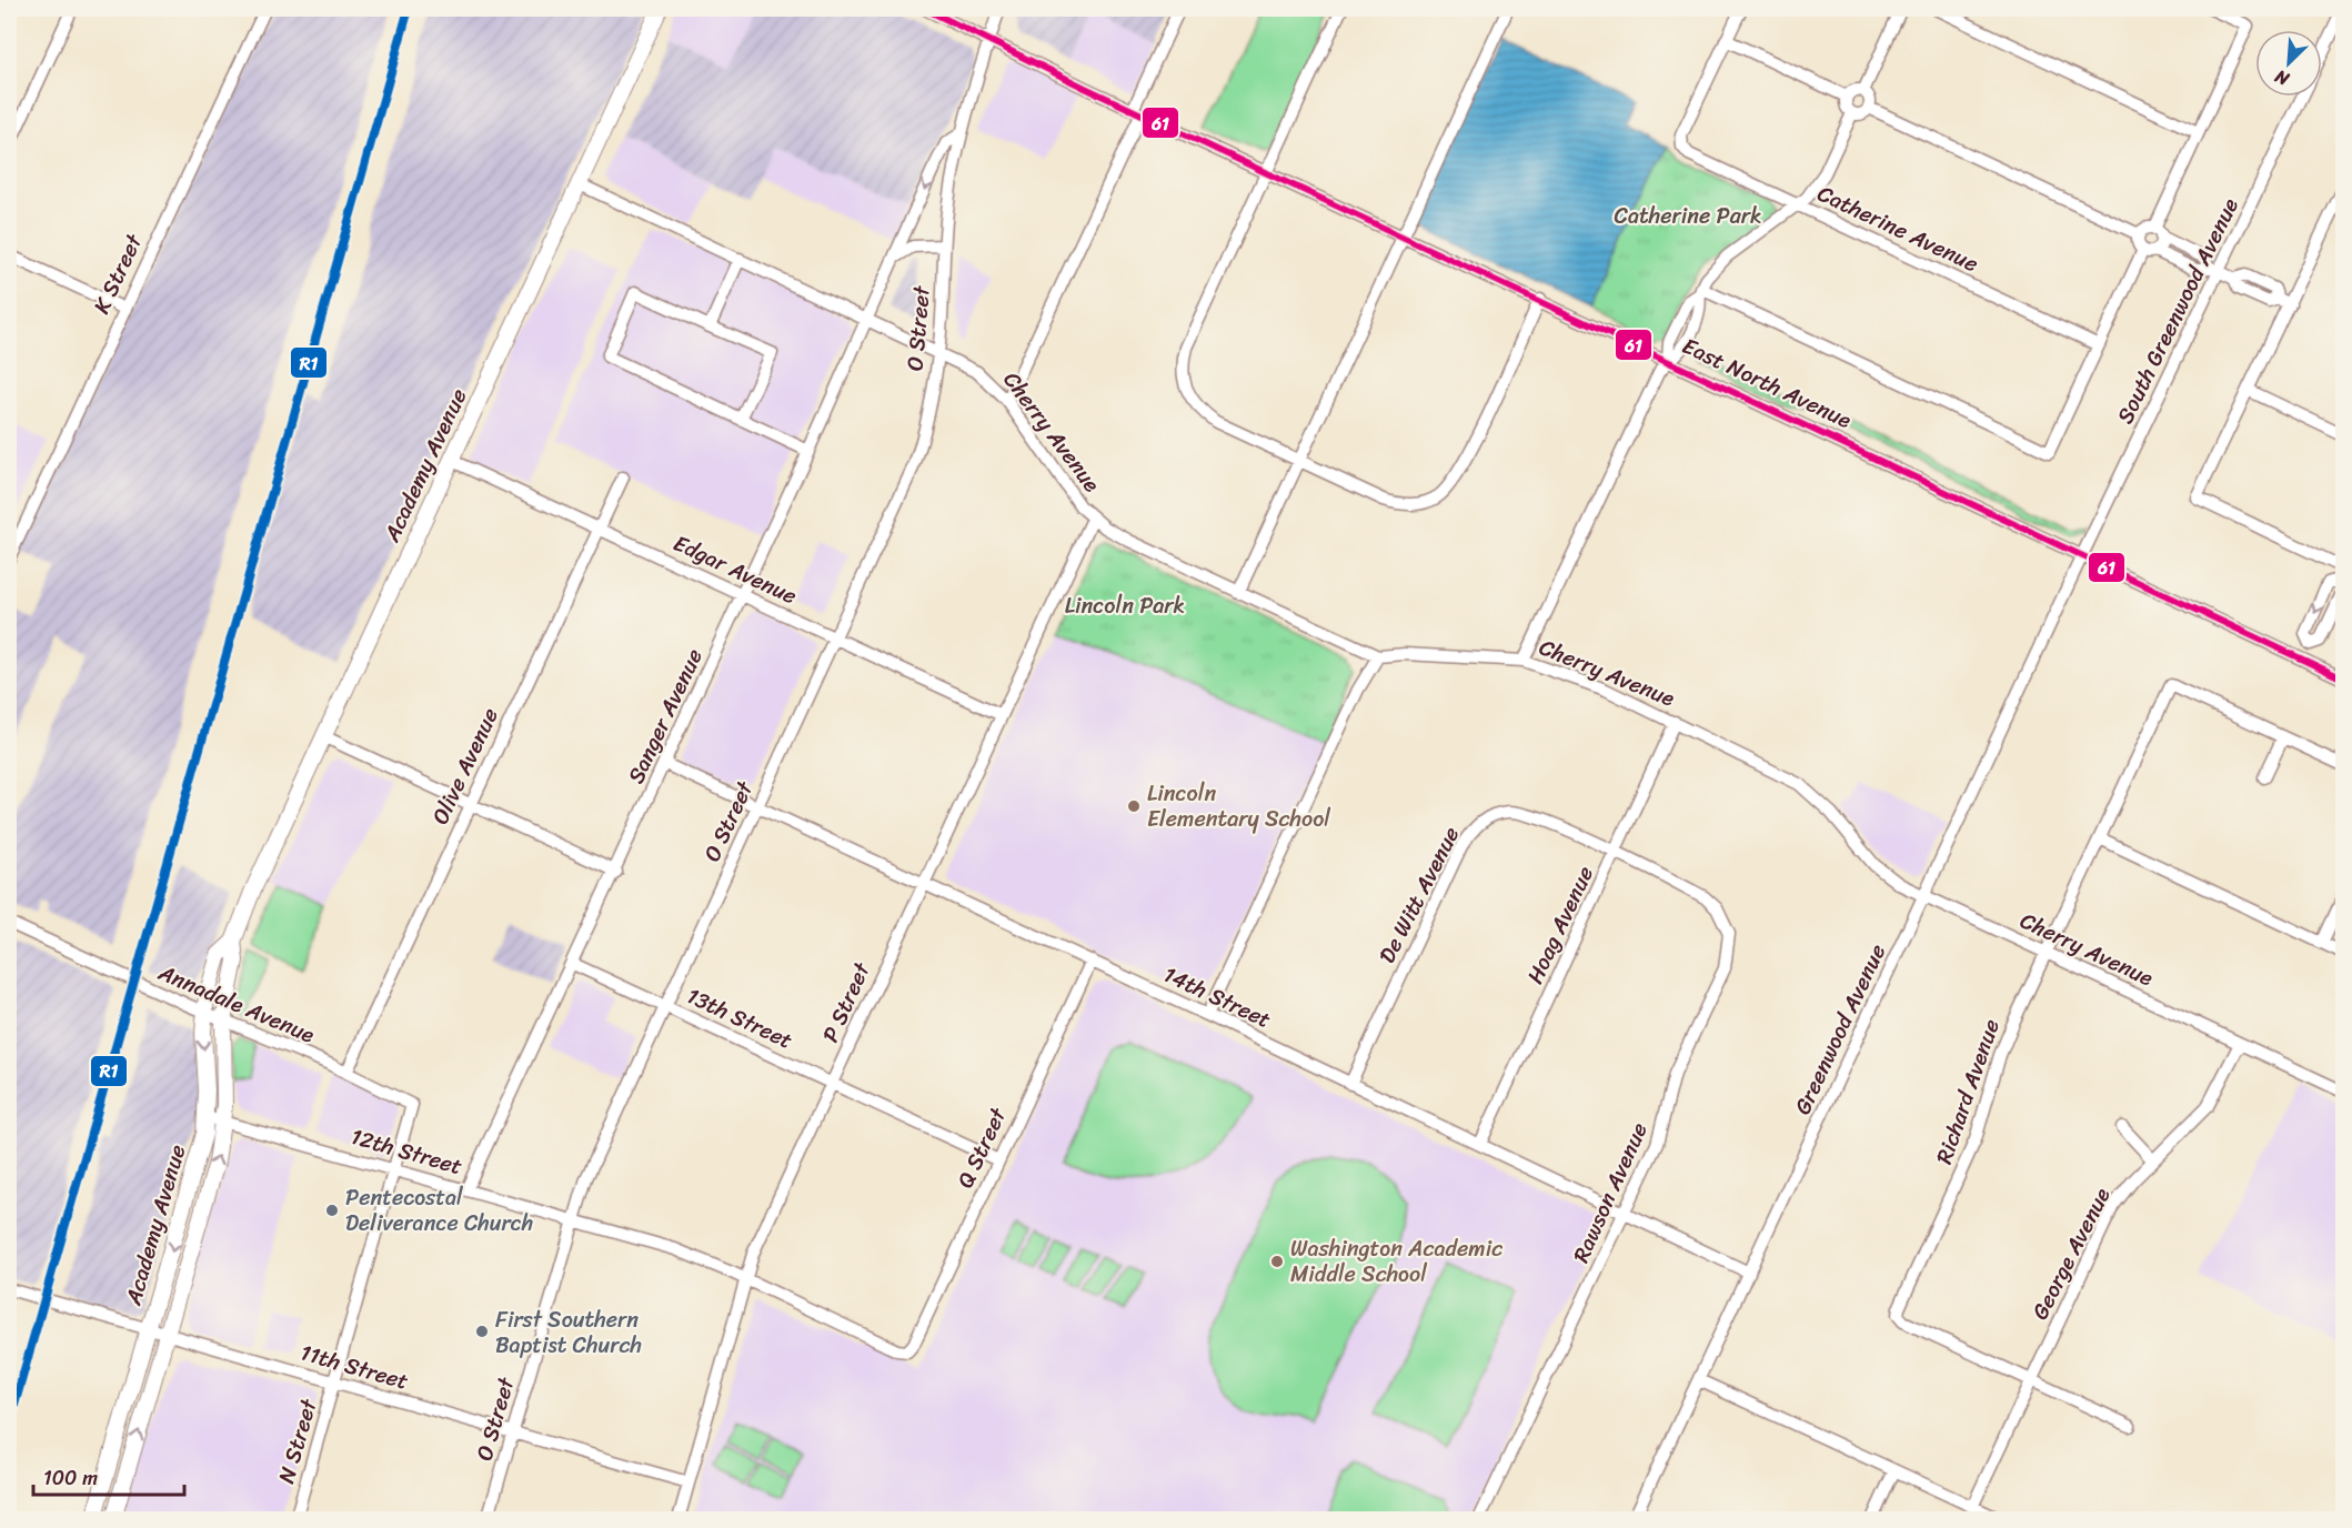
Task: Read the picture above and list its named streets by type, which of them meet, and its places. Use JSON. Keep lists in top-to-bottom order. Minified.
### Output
{"streets":{"main road":["Academy Avenue"],"street":["Catherine Avenue","K Street","South Greenwood Avenue","O Street","East North Avenue","Cherry Avenue","Edgar Avenue","Sanger Avenue","Olive Avenue","De Witt Avenue","Hoag Avenue","14th Street","P Street","Annadale Avenue","13th Street","Greenwood Avenue","Richard Avenue","Q Street","12th Street","Rawson Avenue","George Avenue","11th Street","N Street"]},"crossings":[["South Greenwood Avenue","East North Avenue"],["South Greenwood Avenue","Greenwood Avenue"],["O Street","Cherry Avenue"],["O Street","Edgar Avenue"],["O Street","Sanger Avenue"],["O Street","14th Street"],["O Street","13th Street"],["O Street","12th Street"],["O Street","11th Street"],["East North Avenue","Sanger Avenue"],["East North Avenue","Greenwood Avenue"],["Cherry Avenue","Academy Avenue"],["Cherry Avenue","Sanger Avenue"],["Cherry Avenue","Hoag Avenue"],["Cherry Avenue","P Street"],["Cherry Avenue","Greenwood Avenue"],["Cherry Avenue","Richard Avenue"],["Cherry Avenue","George Avenue"],["Academy Avenue","Edgar Avenue"],["Academy Avenue","Annadale Avenue"],["Academy Avenue","12th Street"],["Academy Avenue","11th Street"],["Edgar Avenue","Sanger Avenue"],["Edgar Avenue","Olive Avenue"],["Edgar Avenue","P Street"],["Sanger Avenue","14th Street"],["Sanger Avenue","13th Street"],["Sanger Avenue","12th Street"],["Olive Avenue","Annadale Avenue"],["De Witt Avenue","Hoag Avenue"],["De Witt Avenue","14th Street"],["De Witt Avenue","Rawson Avenue"],["Hoag Avenue","14th Street"],["Hoag Avenue","Rawson Avenue"],["14th Street","P Street"],["14th Street","Greenwood Avenue"],["14th Street","Q Street"],["14th Street","Rawson Avenue"],["P Street","13th Street"],["P Street","Q Street"],["P Street","12th Street"],["P Street","11th Street"],["Annadale Avenue","N Street"],["13th Street","Q Street"],["Richard Avenue","George Avenue"],["Q Street","12th Street"],["12th Street","N Street"],["11th Street","N Street"]],"parks":["Catherine Park","Lincoln Park"],"places":["Lincoln Elementary School","Pentecostal Deliverance Church","Washington Academic Middle School","First Southern Baptist Church"],"lines":["transit line R1","transit line 61"],"scale_bar":"100 m","north":"bottom left"}
